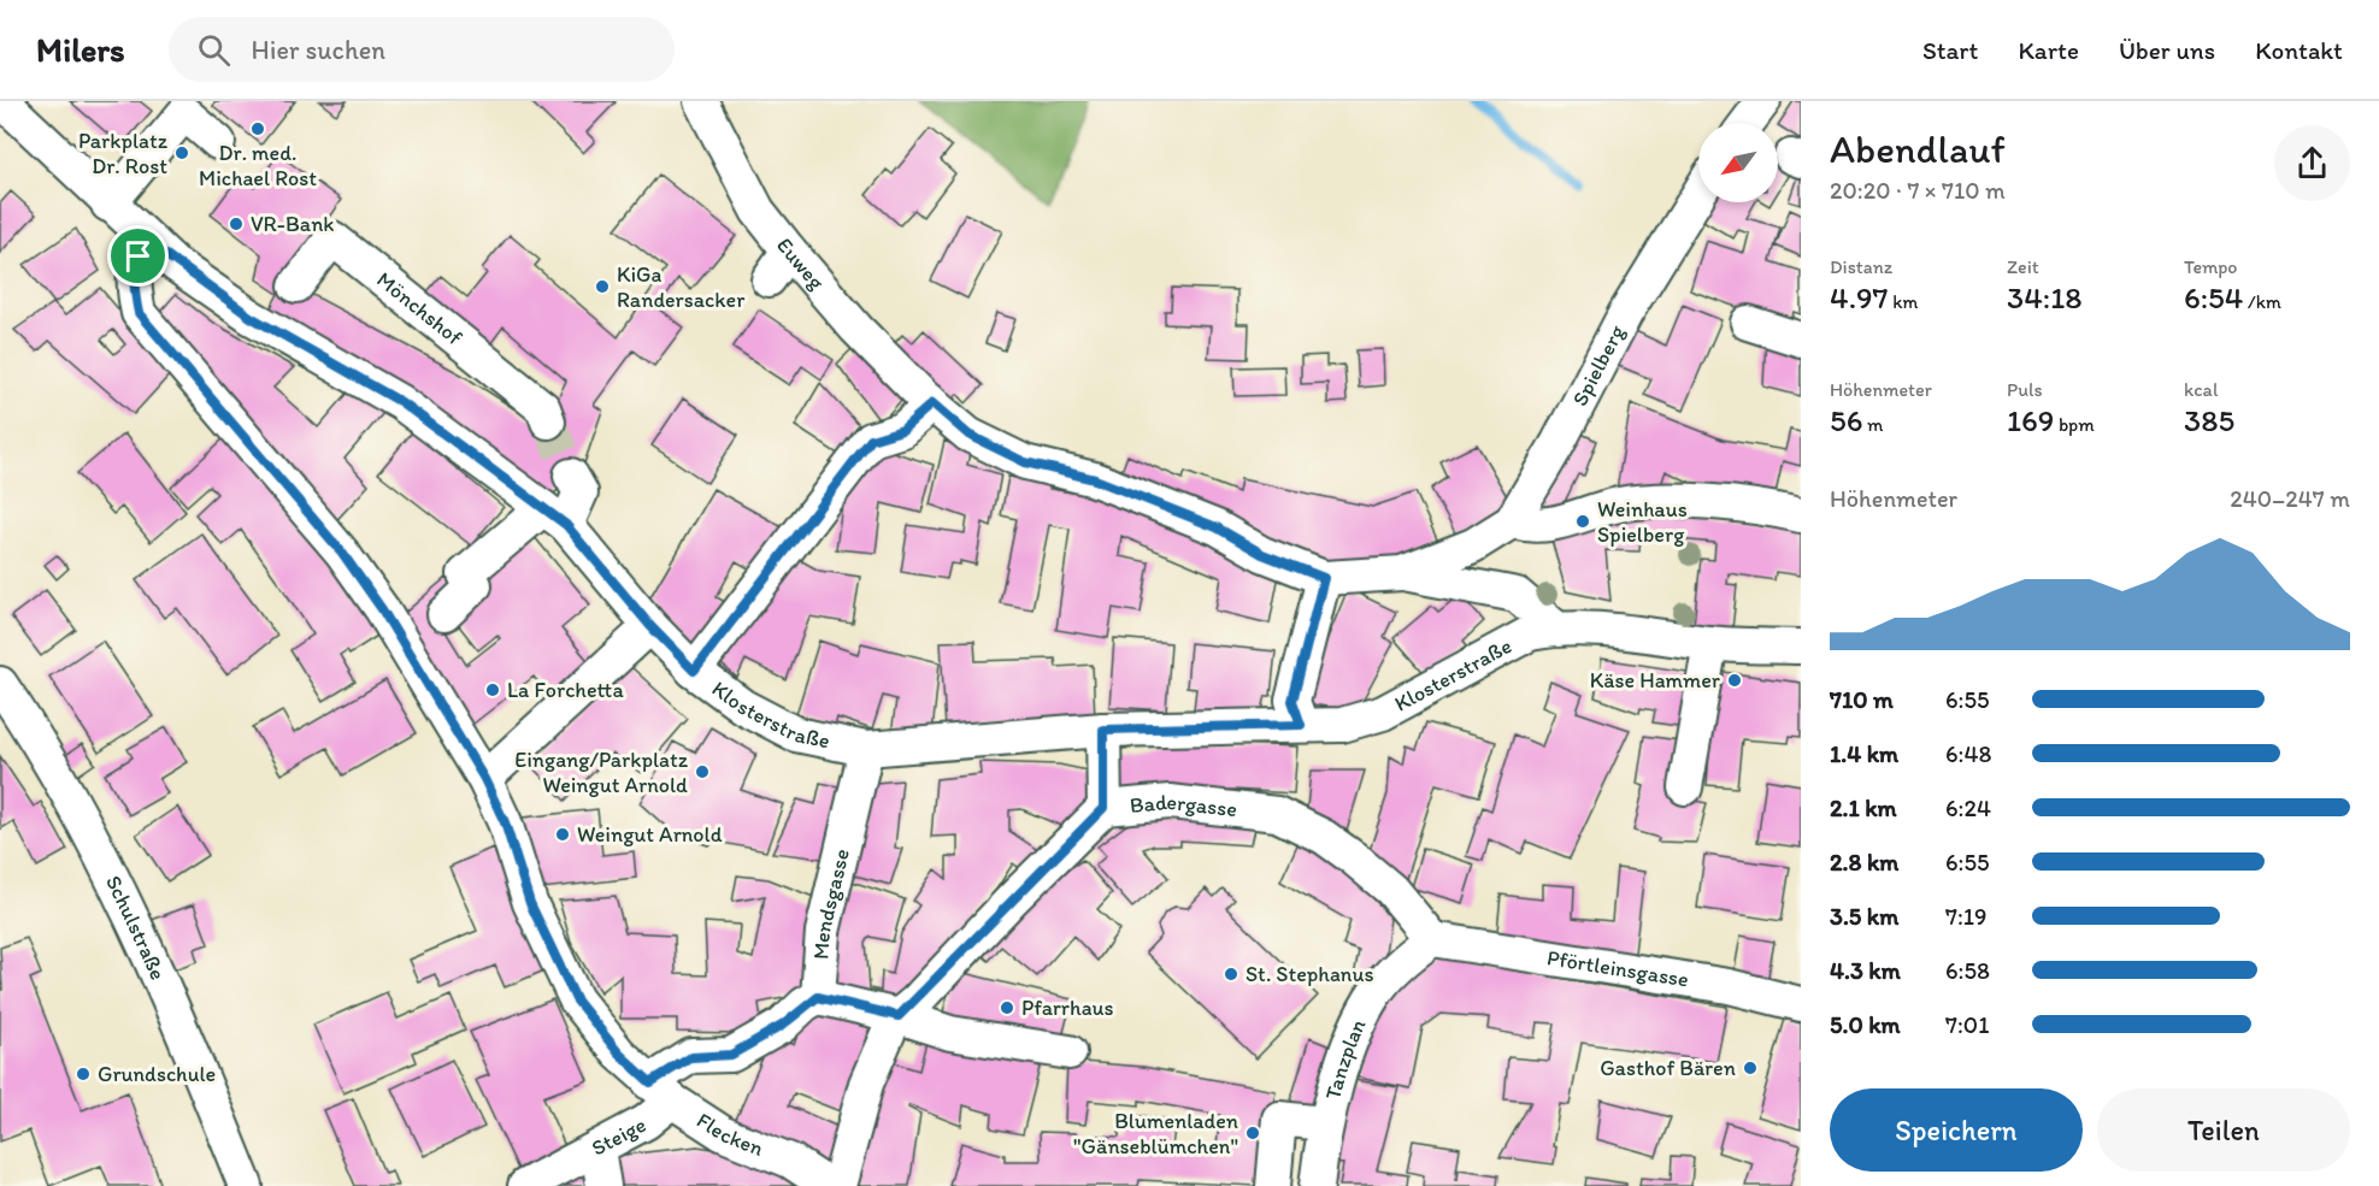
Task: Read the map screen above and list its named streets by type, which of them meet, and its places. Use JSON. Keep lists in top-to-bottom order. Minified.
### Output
{"streets":{"street":["Euweg","Mönchshof","Spielberg","Klosterstraße","Badergasse","Mendsgasse","Schulstraße","Pförtleinsgasse","Tanzplan","Flecken","Steige"]},"crossings":[["Klosterstraße","Mendsgasse"],["Klosterstraße","Flecken"],["Badergasse","Pförtleinsgasse"],["Badergasse","Tanzplan"],["Pförtleinsgasse","Tanzplan"],["Flecken","Steige"]],"places":["Dr. med. Michael Rost","Parkplatz Dr. Rost","VR-Bank","KiGa Randersacker","Weinhaus Spielberg","Käse Hammer","La Forchetta","Eingang/Parkplatz Weingut Arnold","Weingut Arnold","St. Stephanus","Pfarrhaus","Gasthof Bären","Grundschule","Blumenladen \"Gänseblümchen\""],"north":"bottom left","page":{"header":"Milers","search":"Hier suchen","nav":["Start","Karte","Über uns","Kontakt"],"heading":["Abendlauf","20:20 · 7 × 710 m"],"stats":[["Distanz","4.97 km"],["Zeit","34:18"],["Tempo","6:54 /km"],["Höhenmeter","56 m"],["Puls","169 bpm"],["kcal","385"]],"chart":["Höhenmeter","240–247 m"],"list":[{"name":"710 m","note":"6:55"},{"name":"1.4 km","note":"6:48"},{"name":"2.1 km","note":"6:24"},{"name":"2.8 km","note":"6:55"},{"name":"3.5 km","note":"7:19"},{"name":"4.3 km","note":"6:58"},{"name":"5.0 km","note":"7:01"}],"buttons":["Speichern","Teilen"]}}
